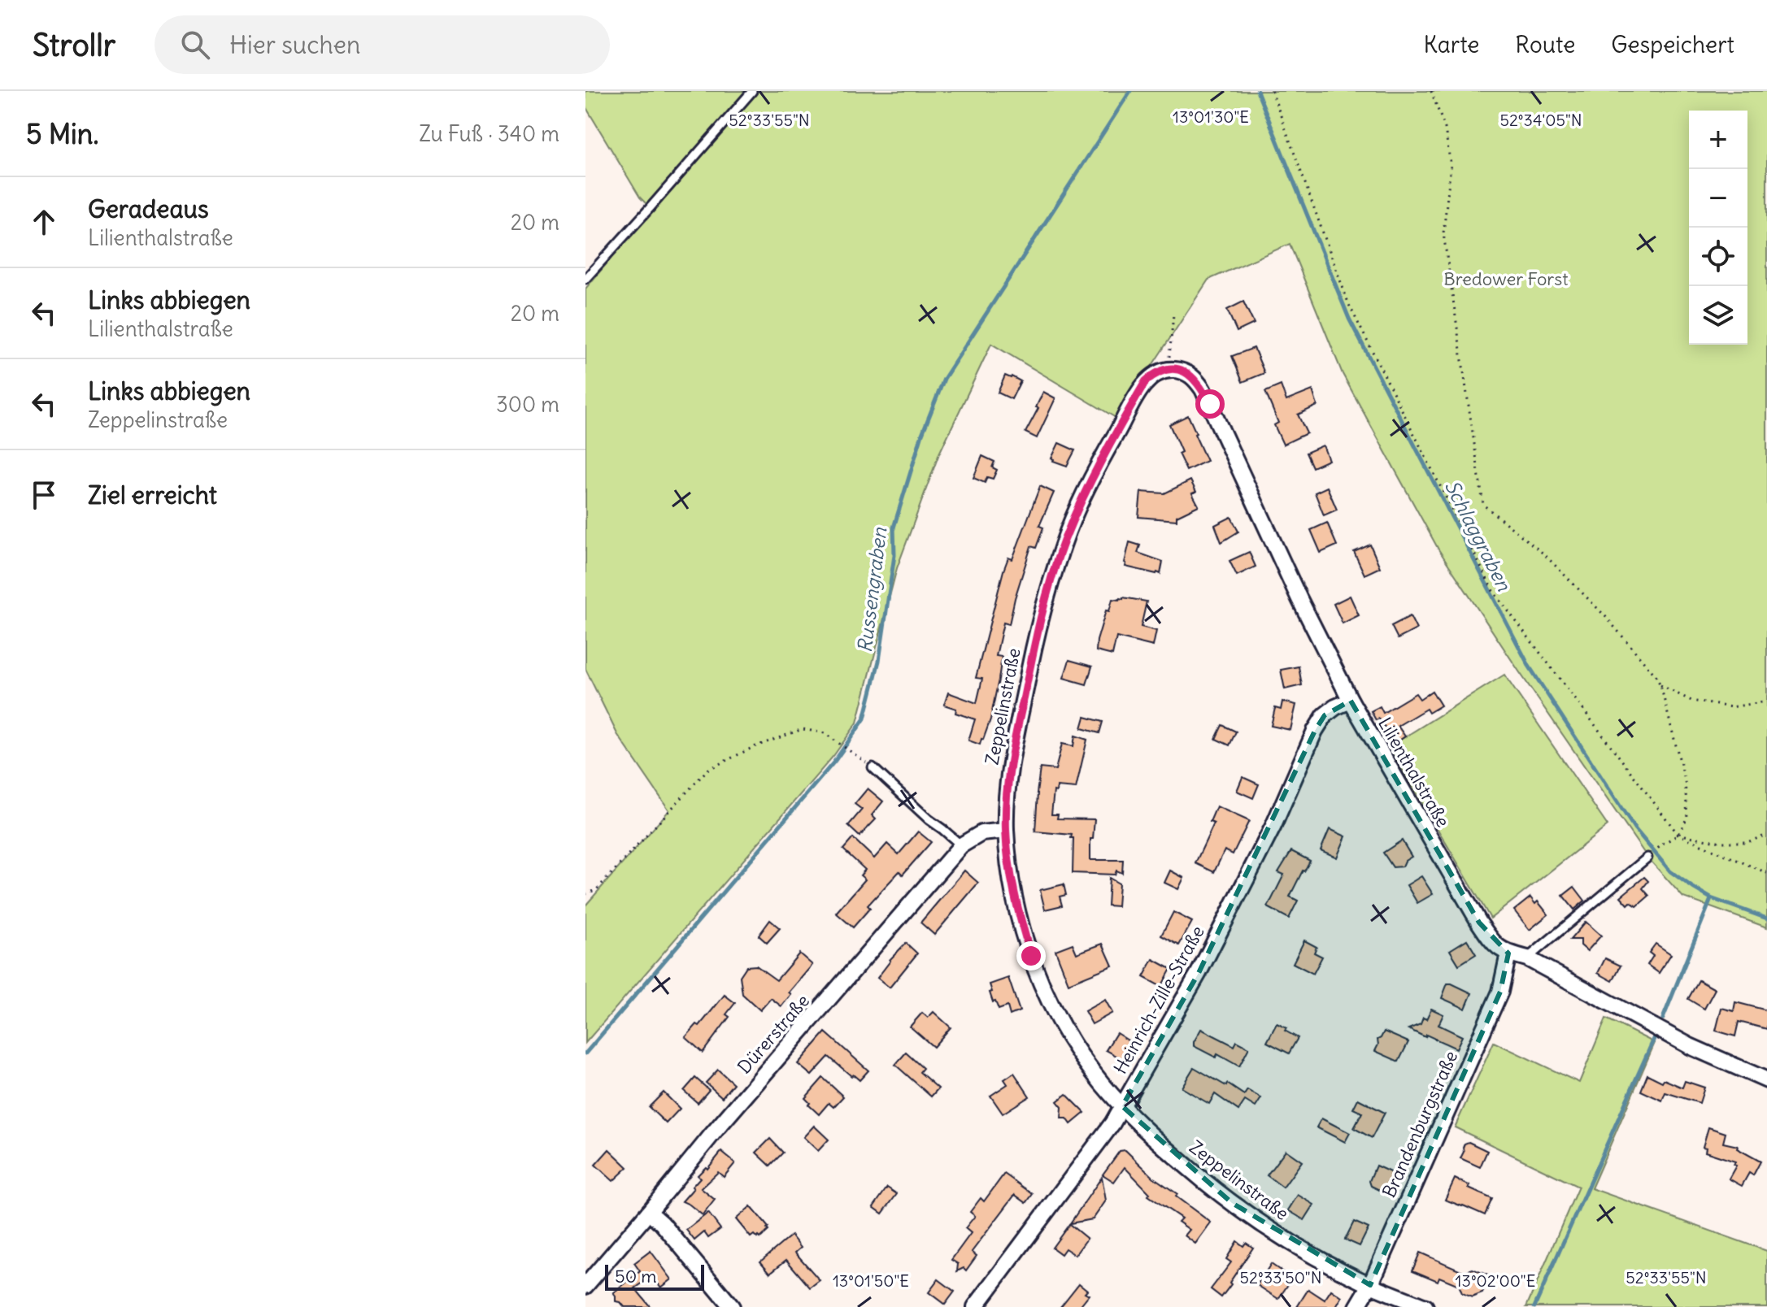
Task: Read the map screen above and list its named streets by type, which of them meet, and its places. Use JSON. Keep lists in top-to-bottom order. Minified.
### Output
{"streets":{"street":["Zeppelinstraße","Lilienthalstraße","Heinrich-Zille-Straße","Dürerstraße","Brandenburgstraße"]},"crossings":[["Zeppelinstraße","Lilienthalstraße"],["Zeppelinstraße","Heinrich-Zille-Straße"],["Zeppelinstraße","Dürerstraße"],["Zeppelinstraße","Brandenburgstraße"],["Lilienthalstraße","Heinrich-Zille-Straße"],["Lilienthalstraße","Brandenburgstraße"]],"water":["Schlaggraben","Russengraben"],"parks":["Bredower Forst"],"scale_bar":"50 m","page":{"header":"Strollr","search":"Hier suchen","nav":["Karte","Route","Gespeichert"],"heading":["5 Min.","Zu Fuß · 340 m"],"map_buttons":["+","−"],"list":[["Geradeaus","Lilienthalstraße","20 m"],["Links abbiegen","Lilienthalstraße","20 m"],["Links abbiegen","Zeppelinstraße","300 m"],"Ziel erreicht"],"scale":"50 m"},"coordinates":["13°01'30\"E","52°33'55\"N","52°34'05\"N","52°33'50\"N","13°01'50\"E","13°02'00\"E"]}
